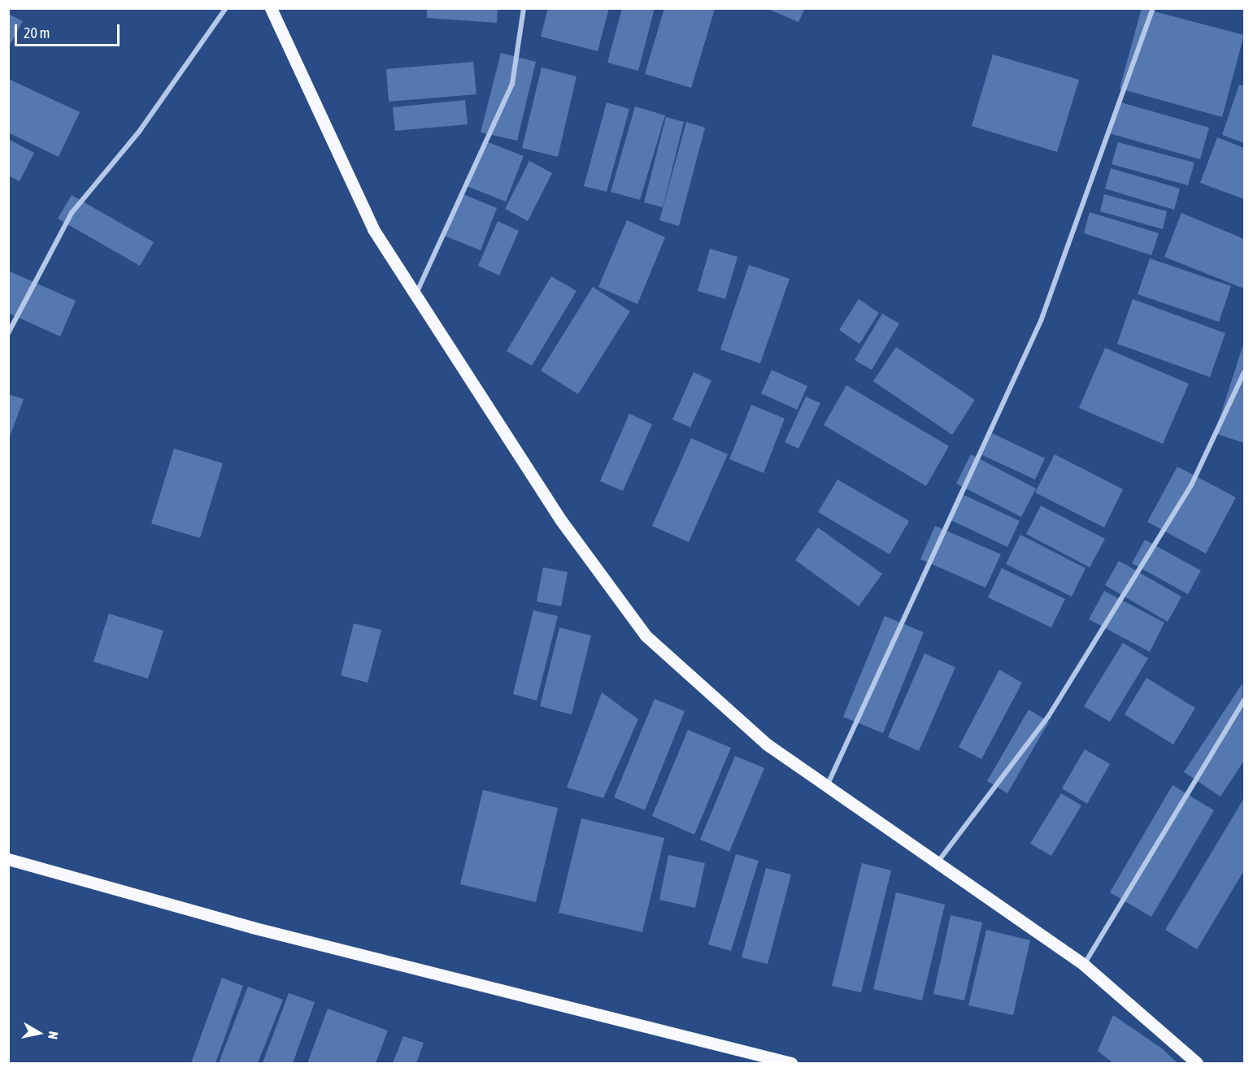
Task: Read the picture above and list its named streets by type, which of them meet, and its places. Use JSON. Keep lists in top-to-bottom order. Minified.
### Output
{"scale_bar":"20 m","north":"right"}
